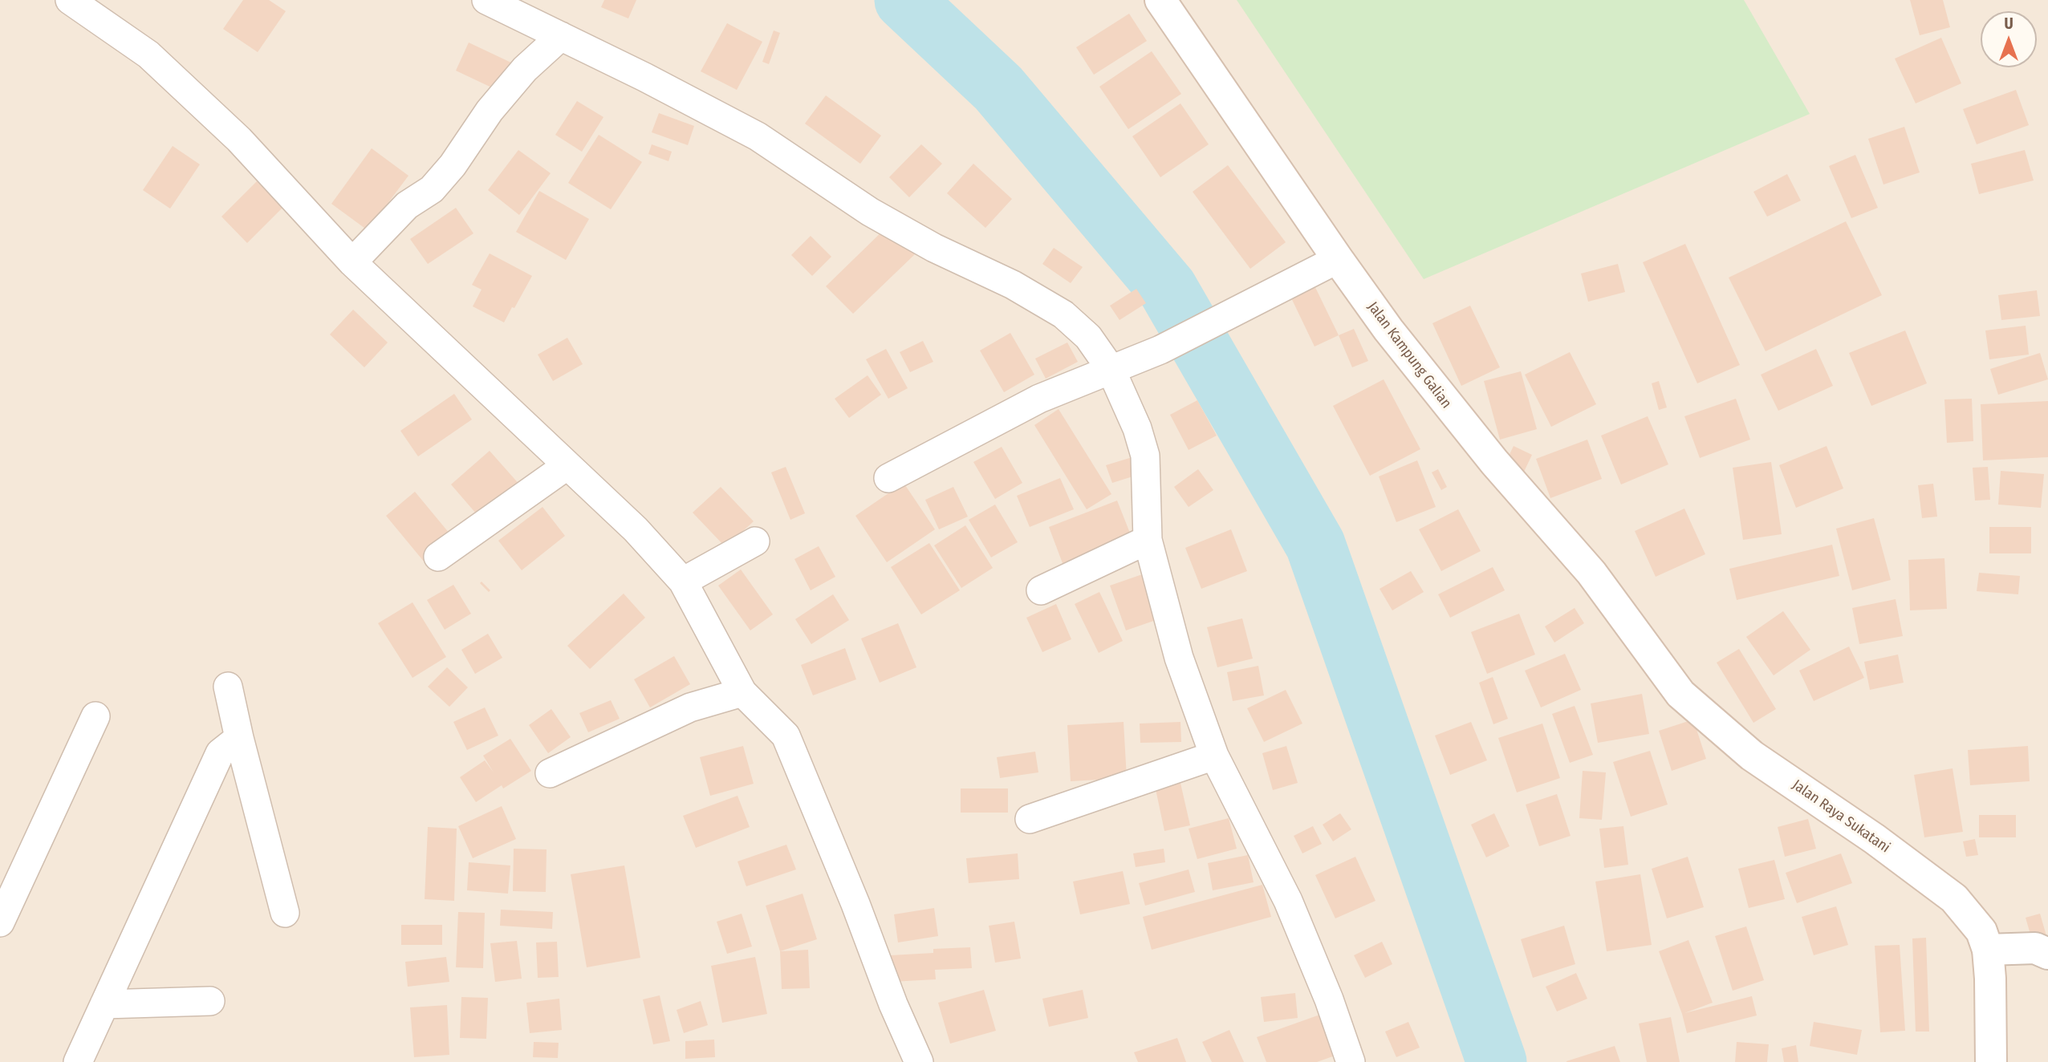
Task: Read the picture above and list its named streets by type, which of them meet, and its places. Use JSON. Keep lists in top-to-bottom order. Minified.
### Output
{"streets":{"main road":["Jalan Kampung Galian","Jalan Raya Sukatani"]},"crossings":[["Jalan Kampung Galian","Jalan Raya Sukatani"]],"north":"top"}
